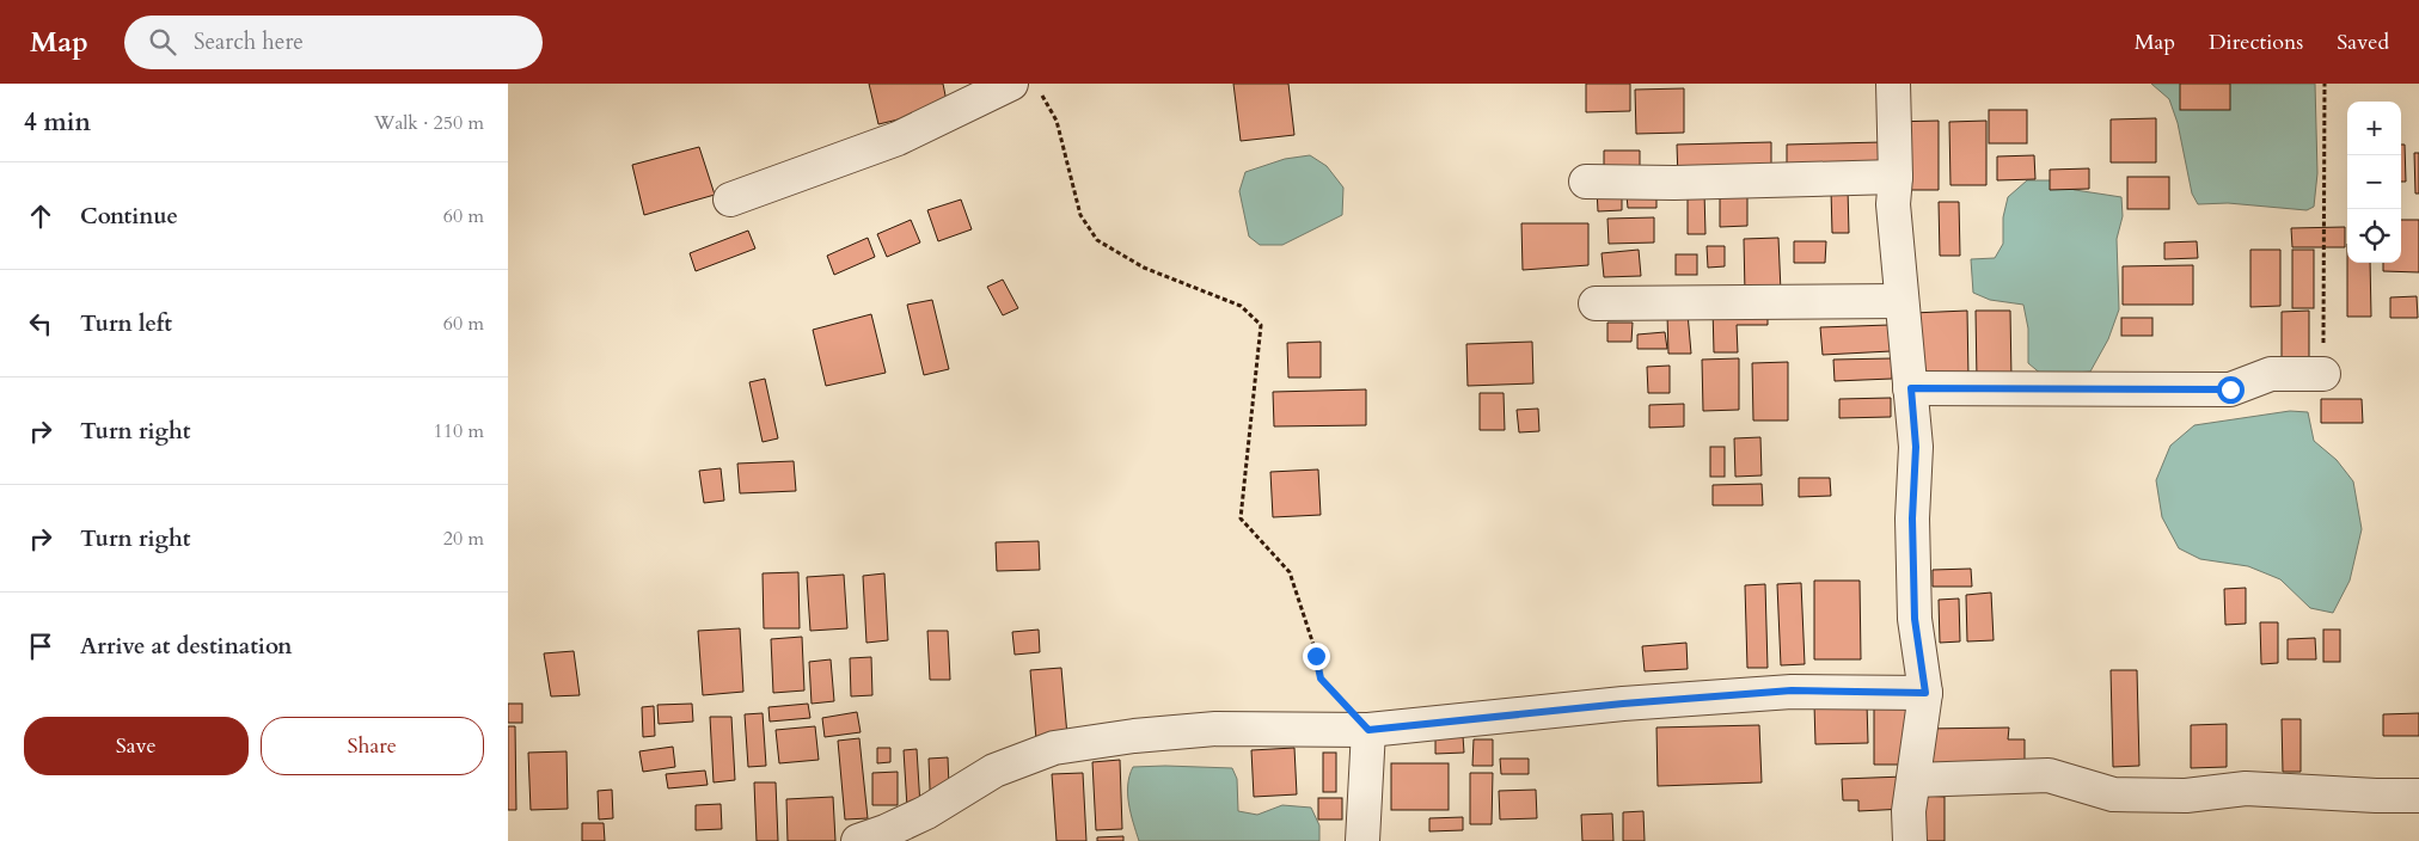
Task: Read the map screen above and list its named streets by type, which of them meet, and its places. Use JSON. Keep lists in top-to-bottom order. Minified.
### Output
{"page":{"header":"Map","search":"Search here","nav":["Map","Directions","Saved"],"heading":["4 min","Walk · 250 m"],"map_buttons":["+","−"],"list":[["Continue","60 m"],["Turn left","60 m"],["Turn right","110 m"],["Turn right","20 m"],"Arrive at destination"],"buttons":["Save","Share"]}}
